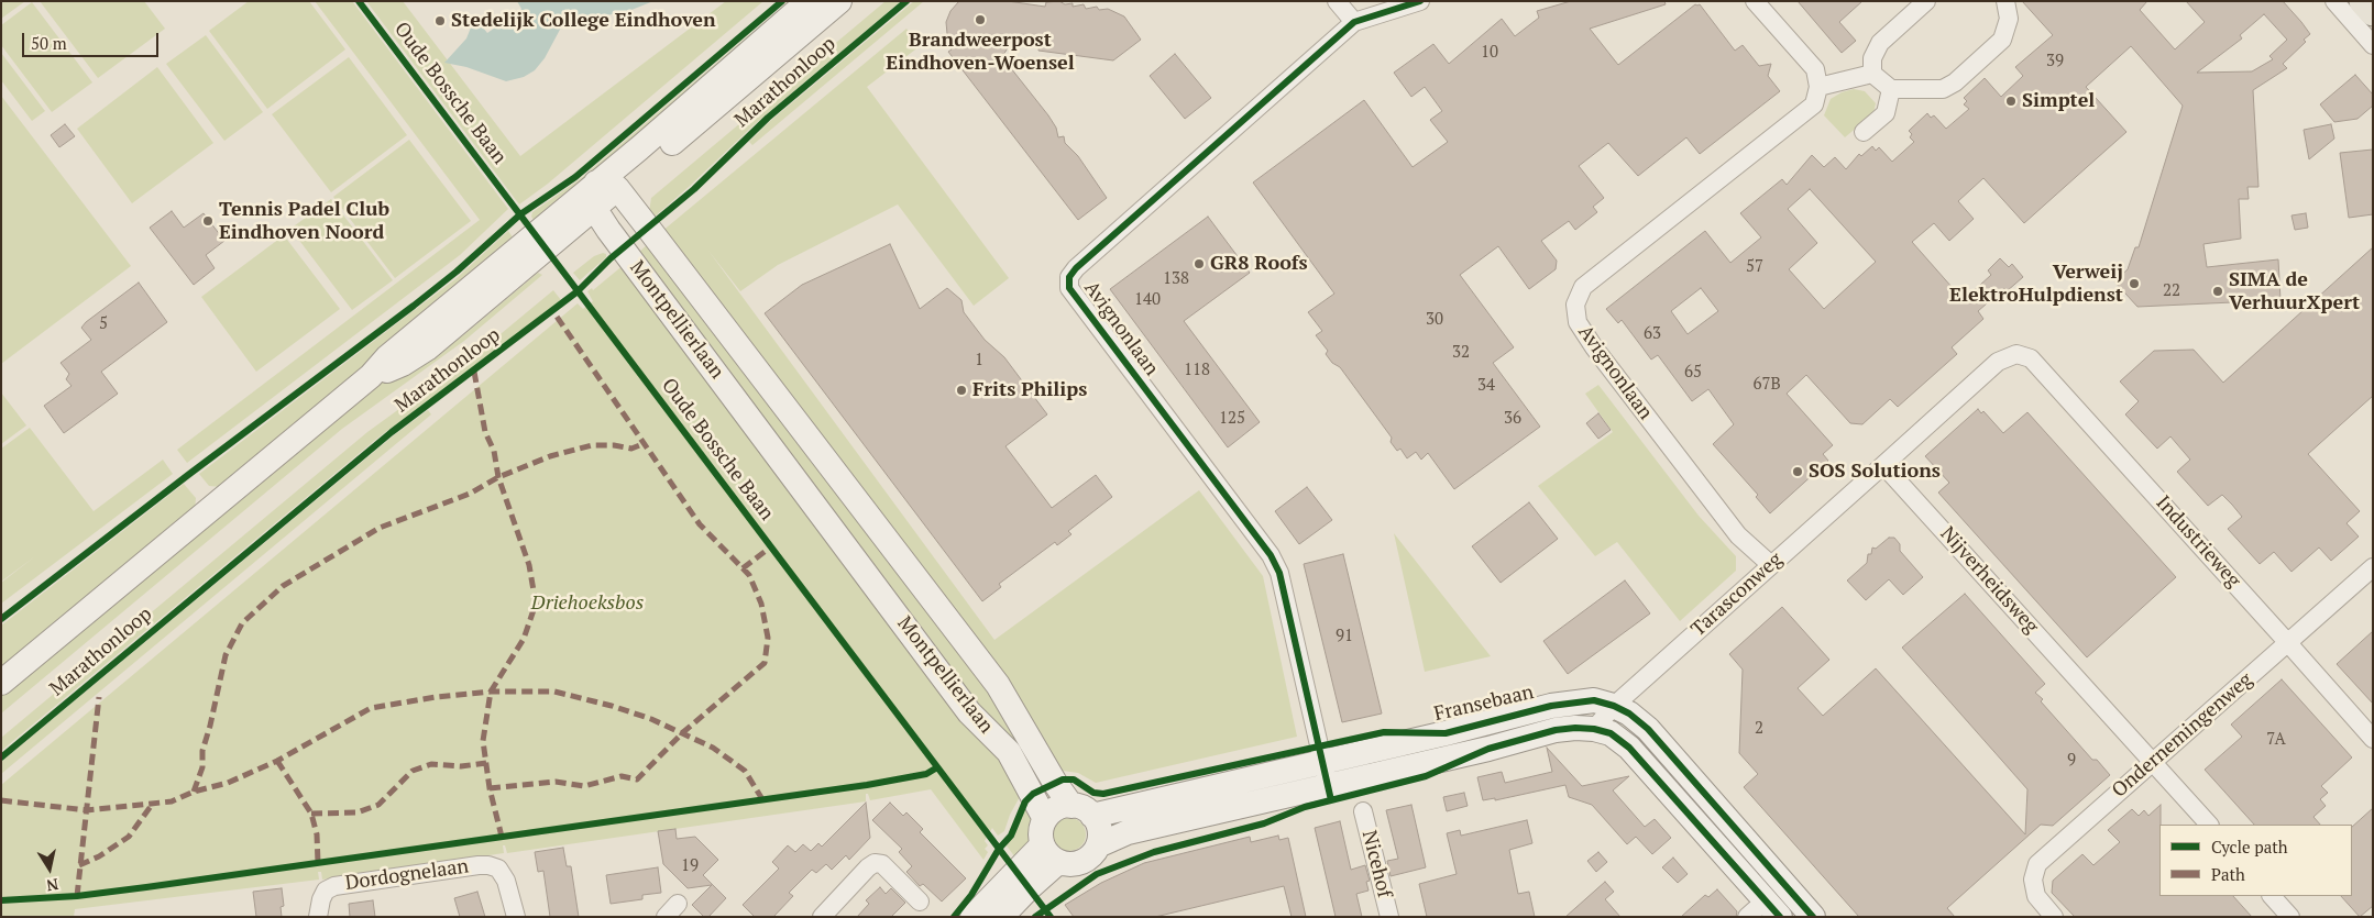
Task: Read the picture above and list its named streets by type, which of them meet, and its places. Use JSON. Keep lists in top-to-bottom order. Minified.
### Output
{"streets":{"street":["Marathonloop","Montpellierlaan","Avignonlaan","Industrieweg","Nijverheidsweg","Tarasconweg","Fransebaan","Ondernemingenweg","Nicehof","Dordognelaan"],"cycle path":["Oude Bossche Baan"]},"crossings":[["Marathonloop","Montpellierlaan"],["Montpellierlaan","Fransebaan"],["Avignonlaan","Tarasconweg"],["Avignonlaan","Fransebaan"],["Industrieweg","Nijverheidsweg"],["Industrieweg","Tarasconweg"],["Industrieweg","Ondernemingenweg"],["Nijverheidsweg","Tarasconweg"],["Nijverheidsweg","Ondernemingenweg"],["Tarasconweg","Fransebaan"]],"parks":["Driehoeksbos"],"places":["Brandweerpost Eindhoven-Woensel","Stedelijk College Eindhoven","Simptel","Tennis Padel Club Eindhoven Noord","GR8 Roofs","Verweij ElektroHulpdienst","SIMA de VerhuurXpert","Frits Philips","SOS Solutions"],"house_numbers":["10","39","57","138","22","140","30","5","63","32","1","118","65","67B","34","125","36","91","2","7A","9","19"],"legend":["Cycle path","Path"],"scale_bar":"50 m","north":"bottom"}
